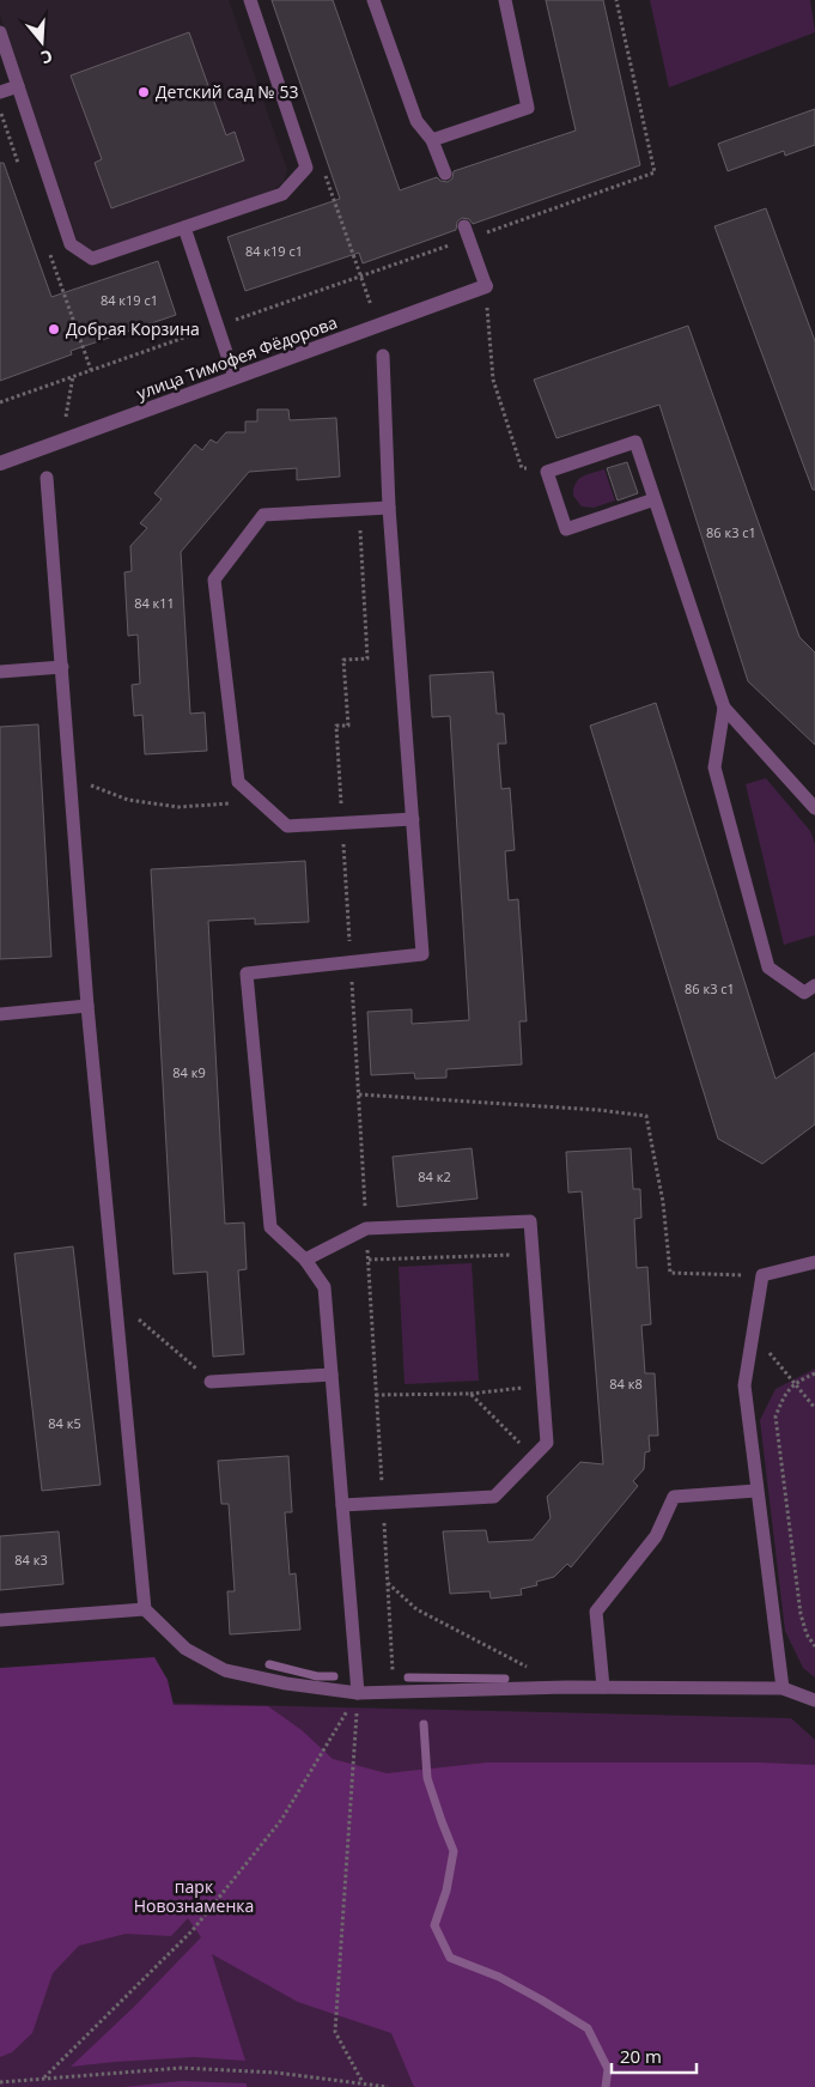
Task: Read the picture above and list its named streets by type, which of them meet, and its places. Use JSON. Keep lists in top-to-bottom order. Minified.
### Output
{"streets":{"street":["улица Тимофея Фёдорова"]},"parks":["парк Новознаменка"],"places":["Детский сад № 53","Добрая Корзина"],"house_numbers":["84 к19 с1","84 к19 с1","86 к3 с1","84 к11","86 к3 с1","84 к9","84 к2","84 к8","84 к5","84 к3"],"scale_bar":"20 m","north":"bottom"}
